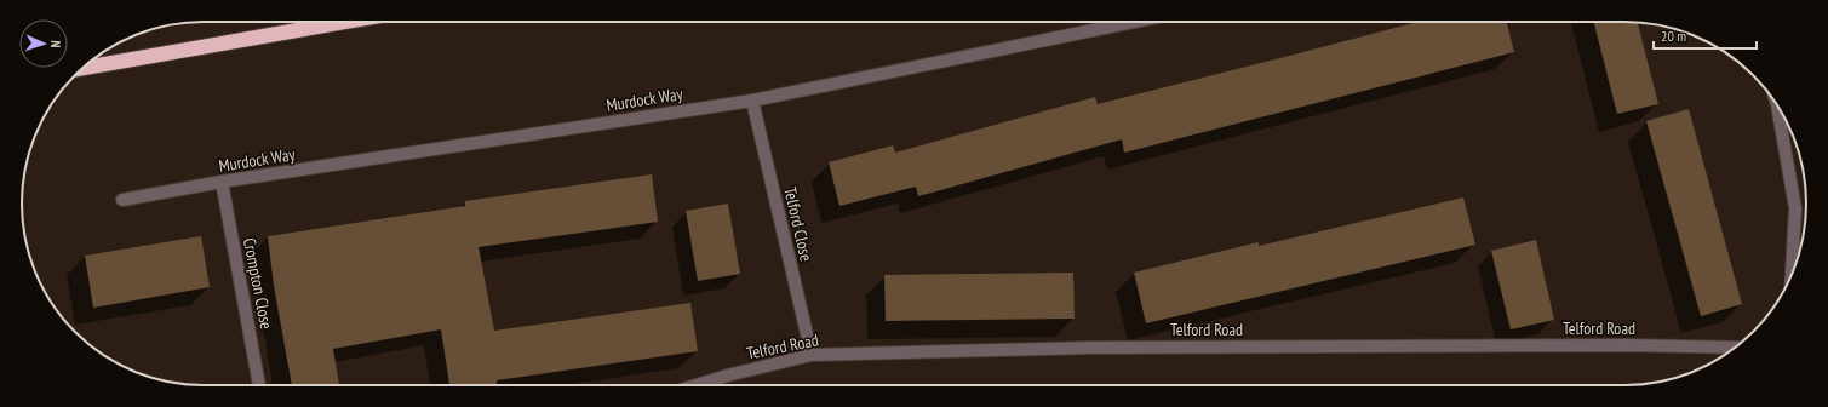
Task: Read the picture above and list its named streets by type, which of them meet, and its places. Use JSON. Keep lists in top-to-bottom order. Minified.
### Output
{"streets":{"street":["Murdock Way","Telford Close","Crompton Close","Telford Road"]},"crossings":[["Murdock Way","Telford Close"],["Murdock Way","Crompton Close"],["Telford Close","Telford Road"]],"scale_bar":"20 m","north":"right"}
